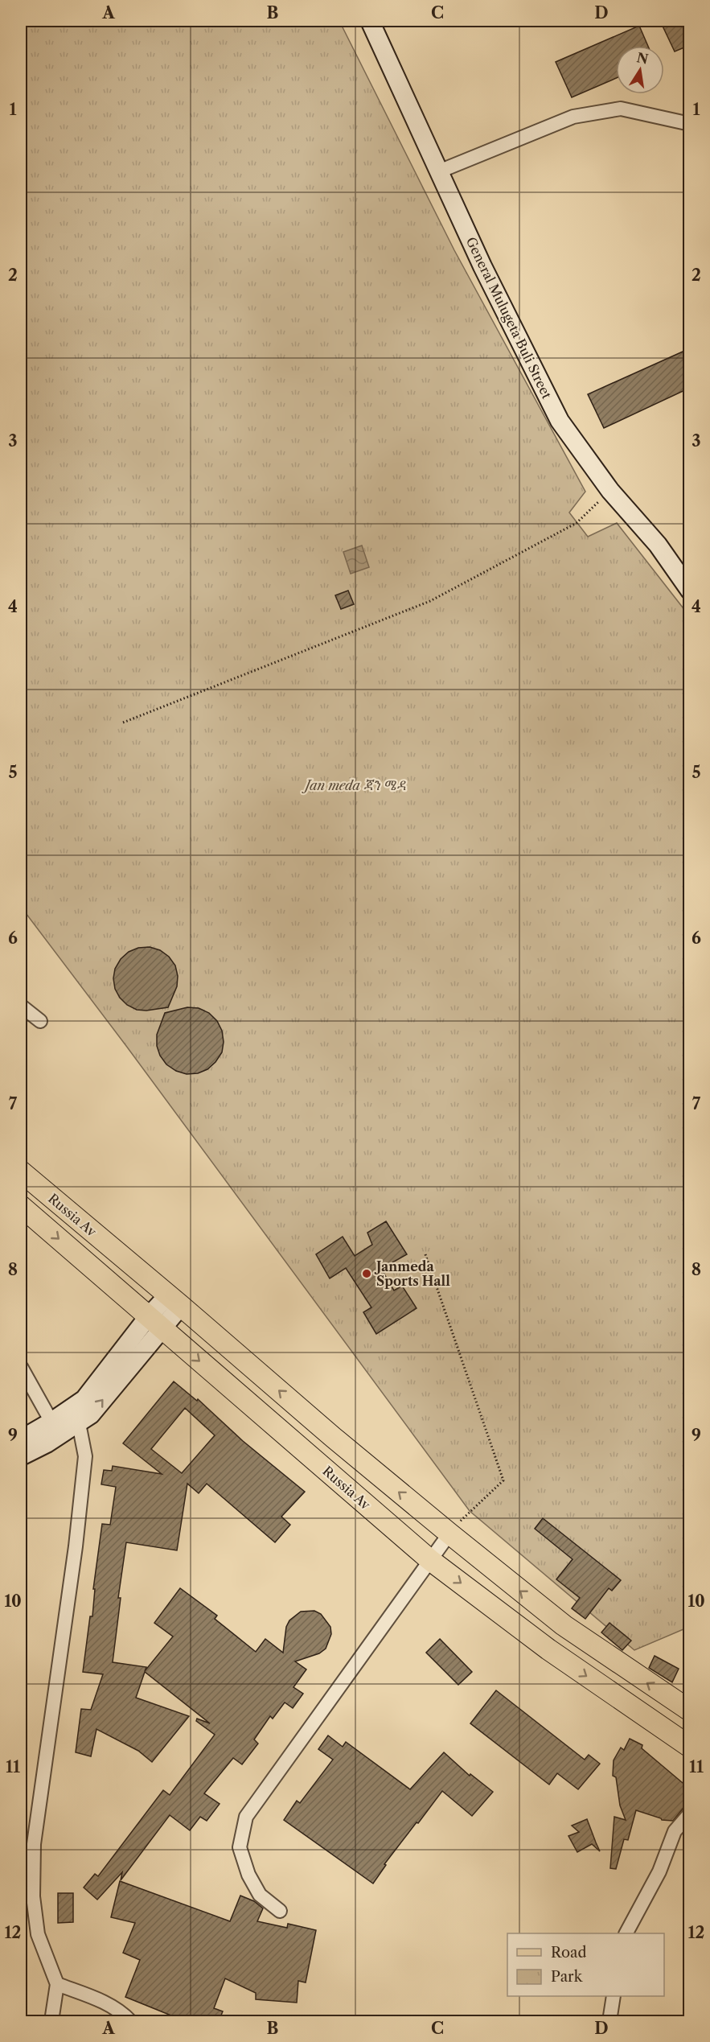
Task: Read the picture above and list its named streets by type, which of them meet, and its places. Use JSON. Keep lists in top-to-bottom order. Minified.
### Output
{"streets":{"main road":["General Mulugeta Buli Street","Russia Av"]},"parks":["Jan meda ጃን ሜዳ"],"places":["Janmeda Sports Hall"],"legend":["Road","Park"],"north":"top","grid":{"columns":["A","B","C","D"],"rows":["1","2","3","4","5","6","7","8","9","10","11","12"]}}
